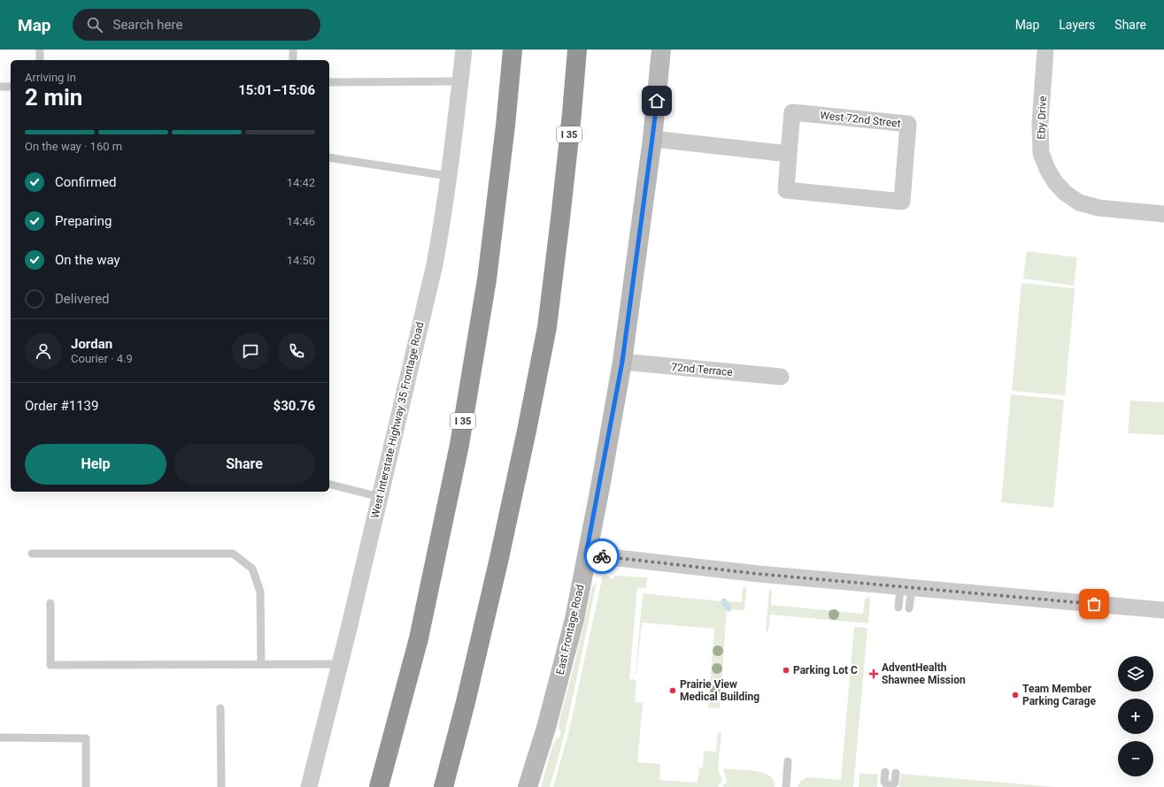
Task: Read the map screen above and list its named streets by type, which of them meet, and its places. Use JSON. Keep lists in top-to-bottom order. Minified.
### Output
{"streets":{"highway":["I 35"],"street":["Eby Drive","West 72nd Street","72nd Terrace","West Interstate Highway 35 Frontage Road","East Frontage Road"]},"crossings":[["72nd Terrace","East Frontage Road"]],"places":{"other":["Parking Lot C","Prairie View Medical Building","Team Member Parking Carage"],"health":["AdventHealth Shawnee Mission"]},"page":{"header":"Map","search":"Search here","nav":["Map","Layers","Share"],"heading":["2 min","Arriving in","15:01–15:06"],"panel":["Jordan","Courier · 4.9","Order #1139","$30.76"],"bar":"On the way · 160 m","list":[["Confirmed","14:42"],["Preparing","14:46"],["On the way","14:50"],"Delivered"],"buttons":["Help","Share"],"map_buttons":["+","−"]}}
